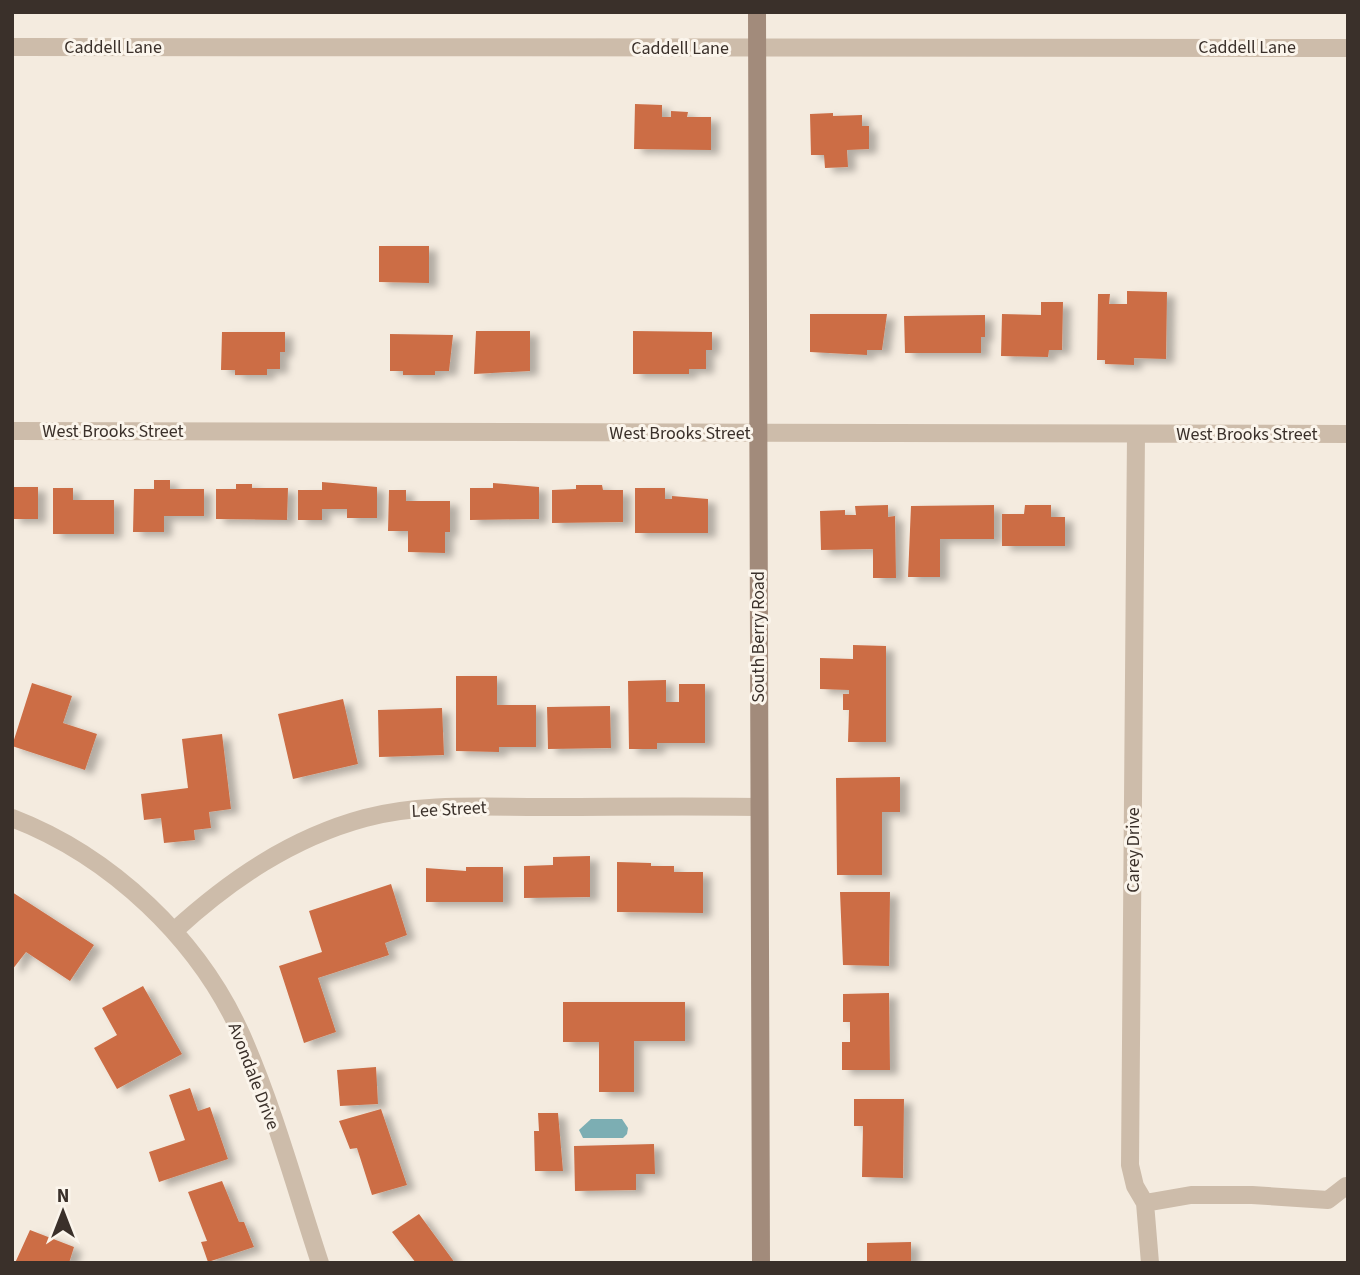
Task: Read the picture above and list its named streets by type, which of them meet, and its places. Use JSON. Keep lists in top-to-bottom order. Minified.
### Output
{"streets":{"street":["Caddell Lane","West Brooks Street","South Berry Road","Lee Street","Carey Drive","Avondale Drive"]},"crossings":[["Caddell Lane","South Berry Road"],["West Brooks Street","South Berry Road"],["West Brooks Street","Carey Drive"],["South Berry Road","Lee Street"],["Lee Street","Avondale Drive"]],"north":"top"}
